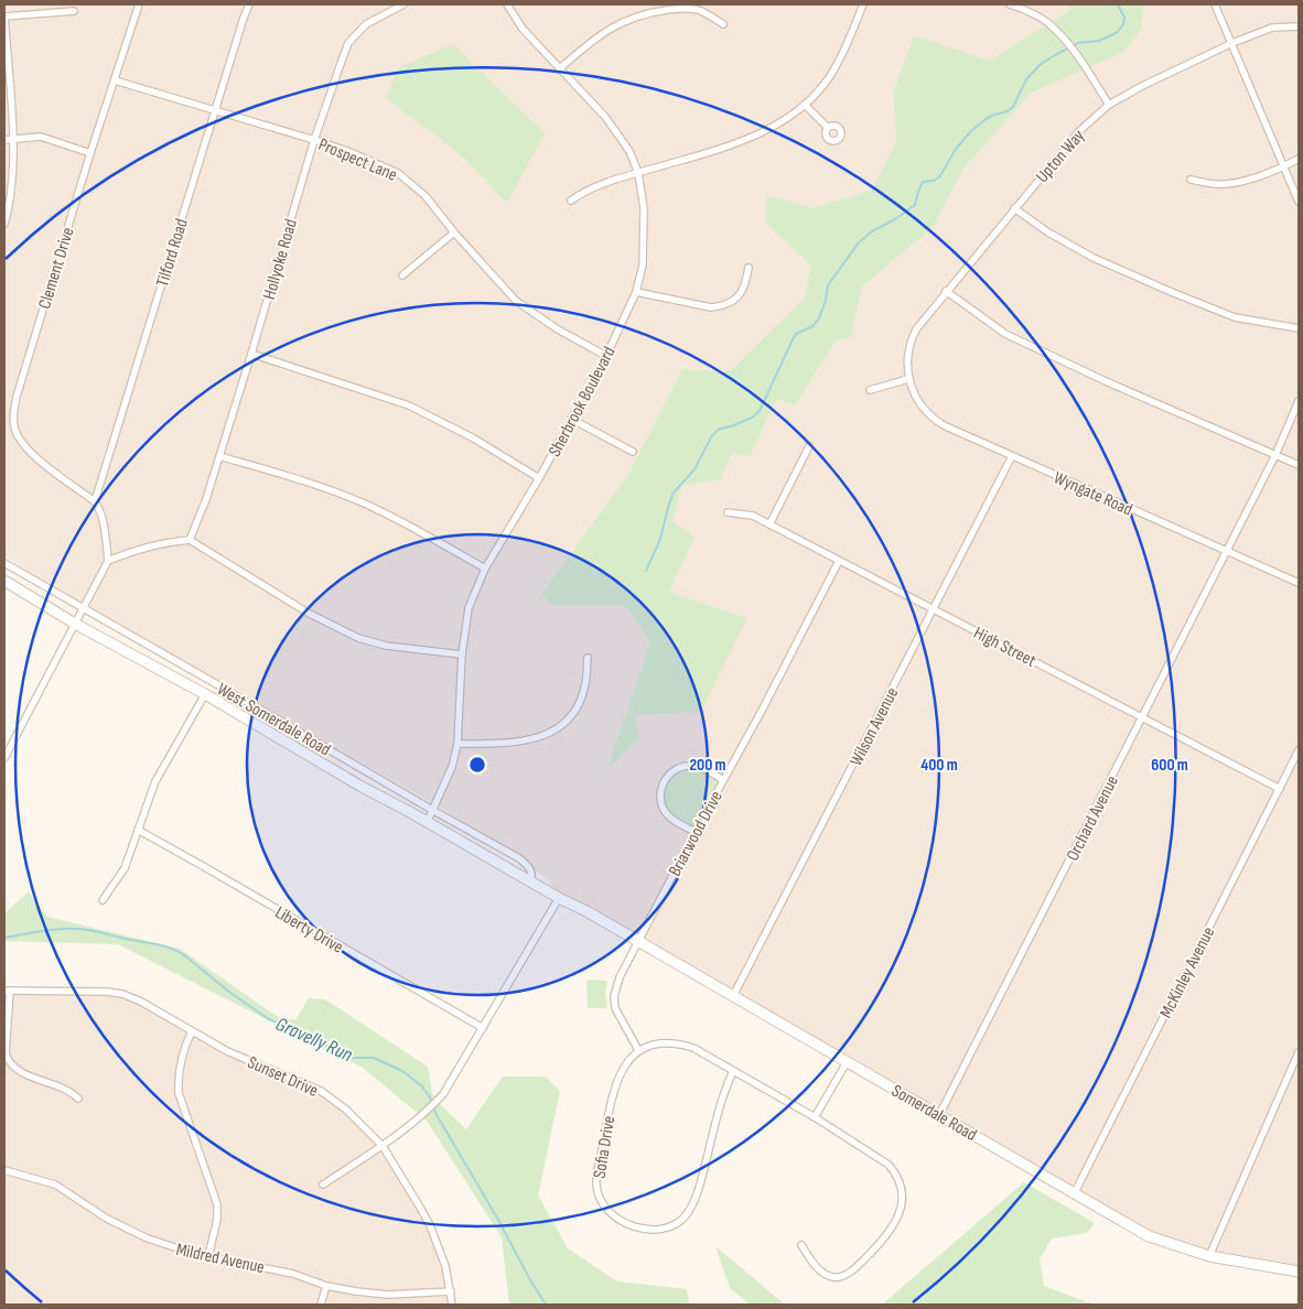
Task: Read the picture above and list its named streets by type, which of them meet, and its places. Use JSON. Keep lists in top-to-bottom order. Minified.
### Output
{"streets":{"main road":["West Somerdale Road","Somerdale Road"],"street":["Upton Way","Prospect Lane","Tilford Road","Hollyoke Road","Clement Drive","Sherbrook Boulevard","Wyngate Road","High Street","Wilson Avenue","Orchard Avenue","Briarwood Drive","Liberty Drive","McKinley Avenue","Sunset Drive","Sofia Drive","Mildred Avenue"]},"crossings":[["Upton Way","Wyngate Road"],["Prospect Lane","Tilford Road"],["Prospect Lane","Hollyoke Road"],["Prospect Lane","Clement Drive"],["Prospect Lane","Sherbrook Boulevard"],["Tilford Road","Clement Drive"],["Sherbrook Boulevard","West Somerdale Road"],["Wyngate Road","Wilson Avenue"],["Wyngate Road","Orchard Avenue"],["High Street","Wilson Avenue"],["High Street","Orchard Avenue"],["High Street","Briarwood Drive"],["High Street","McKinley Avenue"],["West Somerdale Road","Somerdale Road"],["Wilson Avenue","Somerdale Road"],["Orchard Avenue","Somerdale Road"],["Briarwood Drive","Somerdale Road"],["Briarwood Drive","Sofia Drive"],["McKinley Avenue","Somerdale Road"],["Sunset Drive","Mildred Avenue"]],"water":["Gravelly Run"],"rings":["200 m","400 m","600 m"]}
